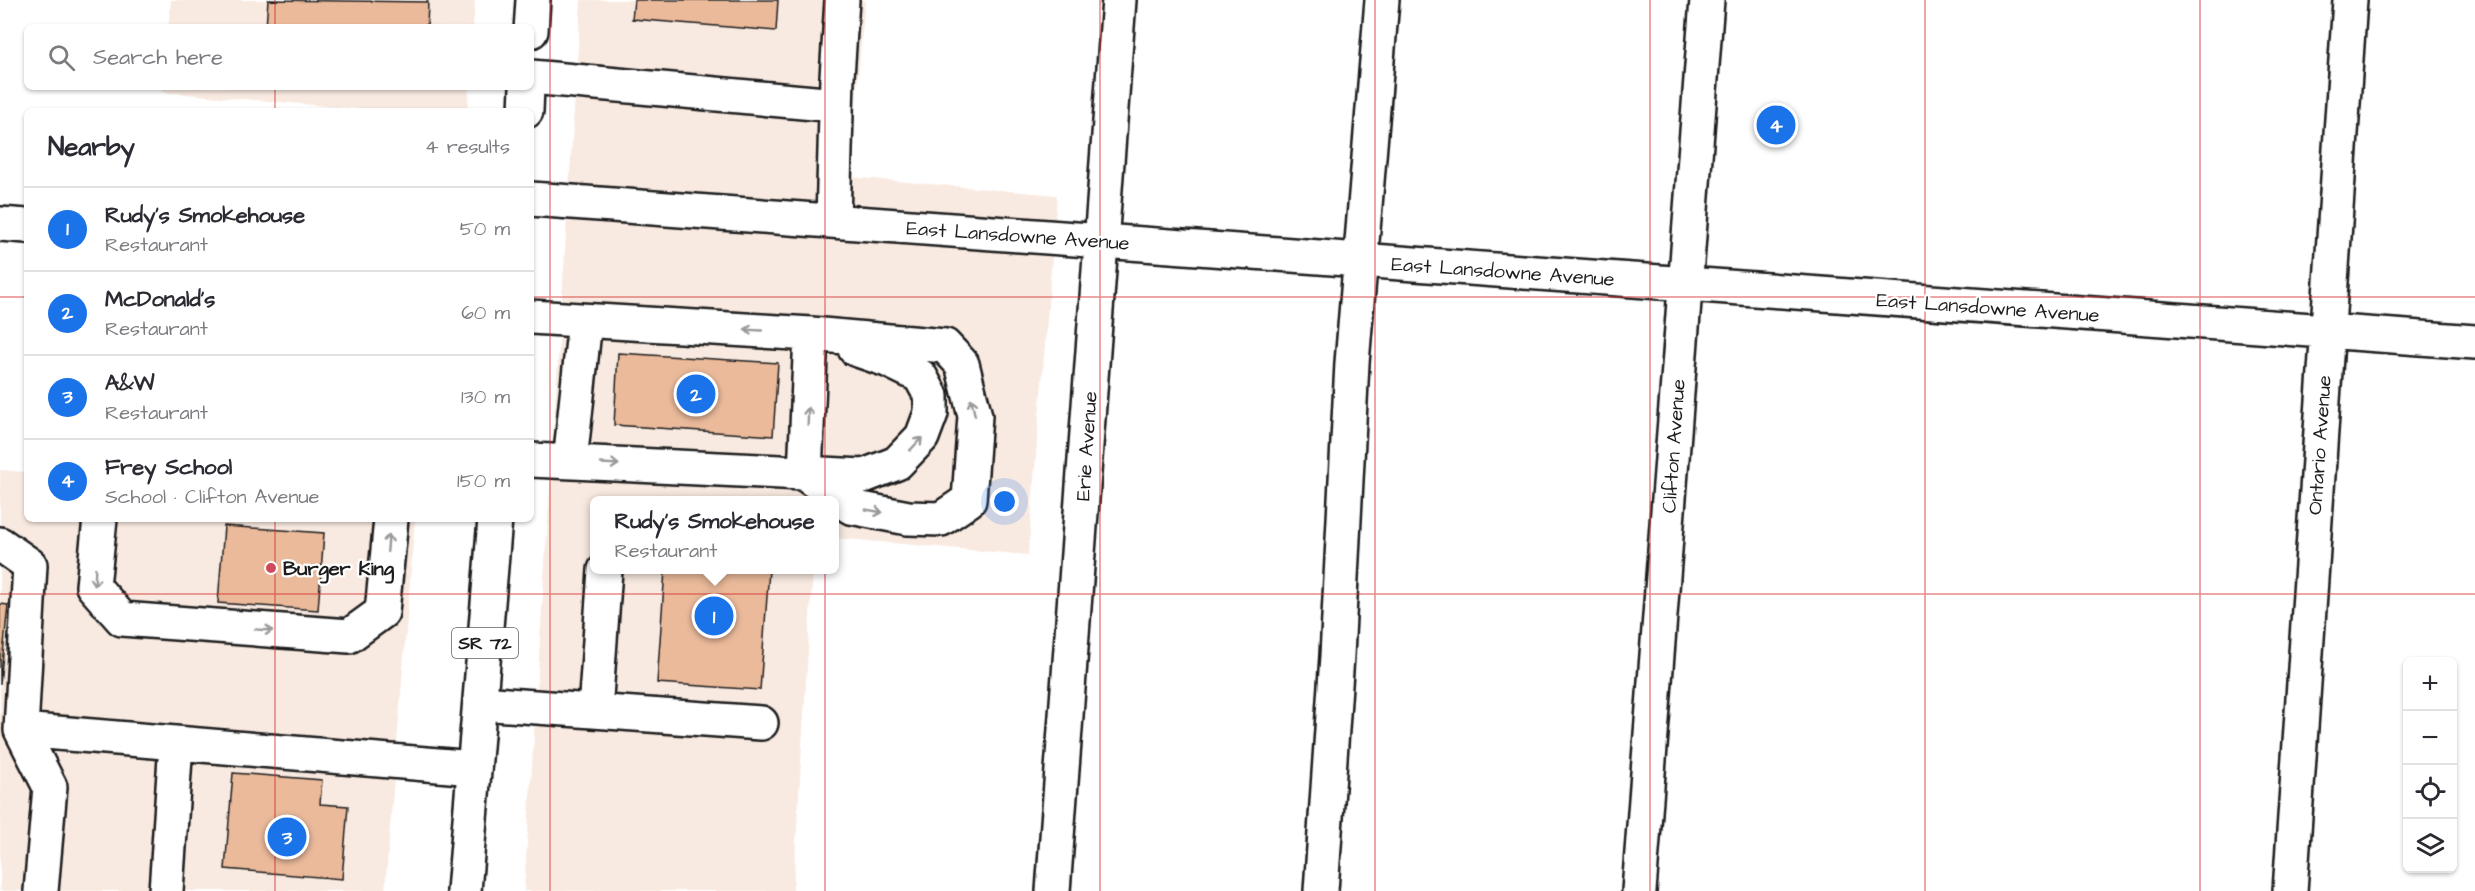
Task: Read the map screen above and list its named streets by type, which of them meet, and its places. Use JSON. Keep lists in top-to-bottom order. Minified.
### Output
{"streets":{"street":["East Lansdowne Avenue","Ontario Avenue","Erie Avenue","Clifton Avenue","SR 72"]},"crossings":[["East Lansdowne Avenue","Ontario Avenue"],["East Lansdowne Avenue","Erie Avenue"],["East Lansdowne Avenue","Clifton Avenue"]],"places":["Burger King"],"page":{"search":"Search here","pins":["4","2","1","3"],"heading":["Nearby","4 results"],"list":[{"mark":"1","name":"Rudy's Smokehouse","note":"Restaurant","value":"50 m"},{"mark":"2","name":"McDonald's","note":"Restaurant","value":"60 m"},{"mark":"3","name":"A&W","note":"Restaurant","value":"130 m"},{"mark":"4","name":"Frey School","note":"School · Clifton Avenue","value":"150 m"}],"popup":["Rudy's Smokehouse","Restaurant"],"map_buttons":["+","−"]}}
